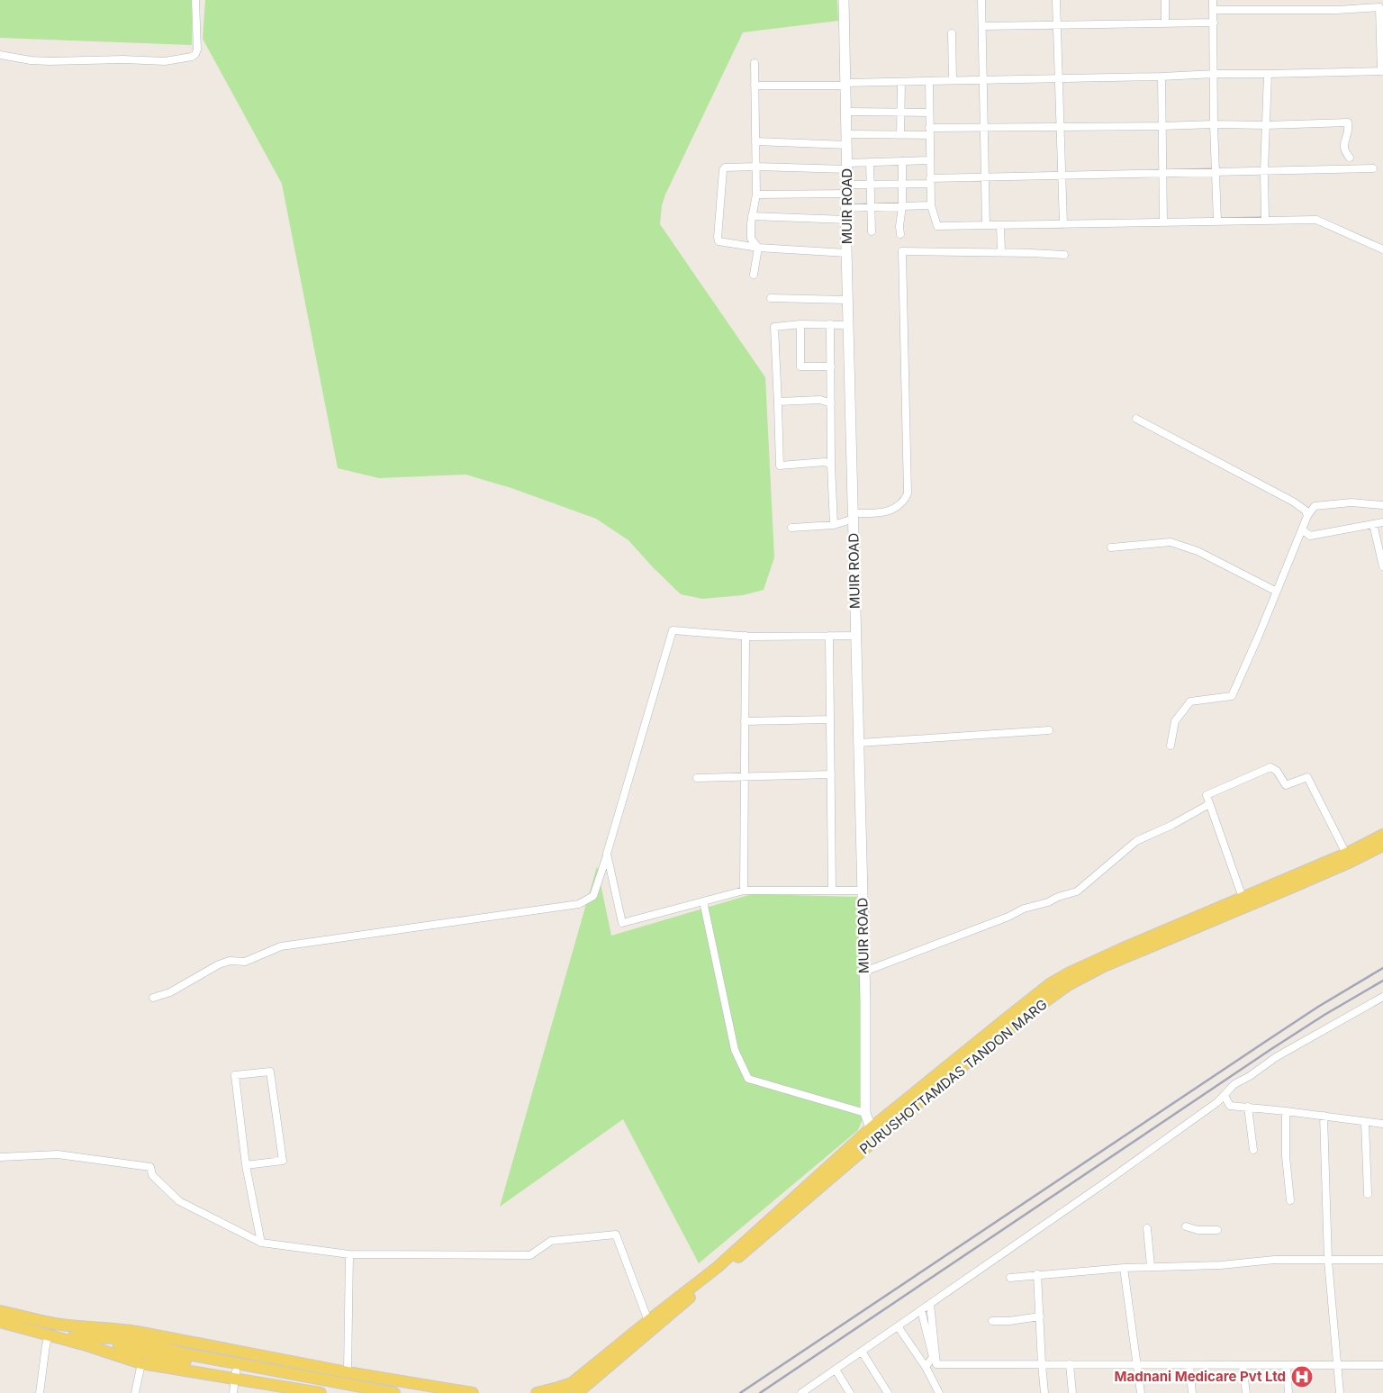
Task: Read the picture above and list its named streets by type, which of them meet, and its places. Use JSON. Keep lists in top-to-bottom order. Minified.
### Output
{"streets":{"main road":["MUIR ROAD","PURUSHOTTAMDAS TANDON MARG"]},"crossings":[["MUIR ROAD","PURUSHOTTAMDAS TANDON MARG"]],"places":{"hospital":["Madnani Medicare Pvt Ltd"]}}
